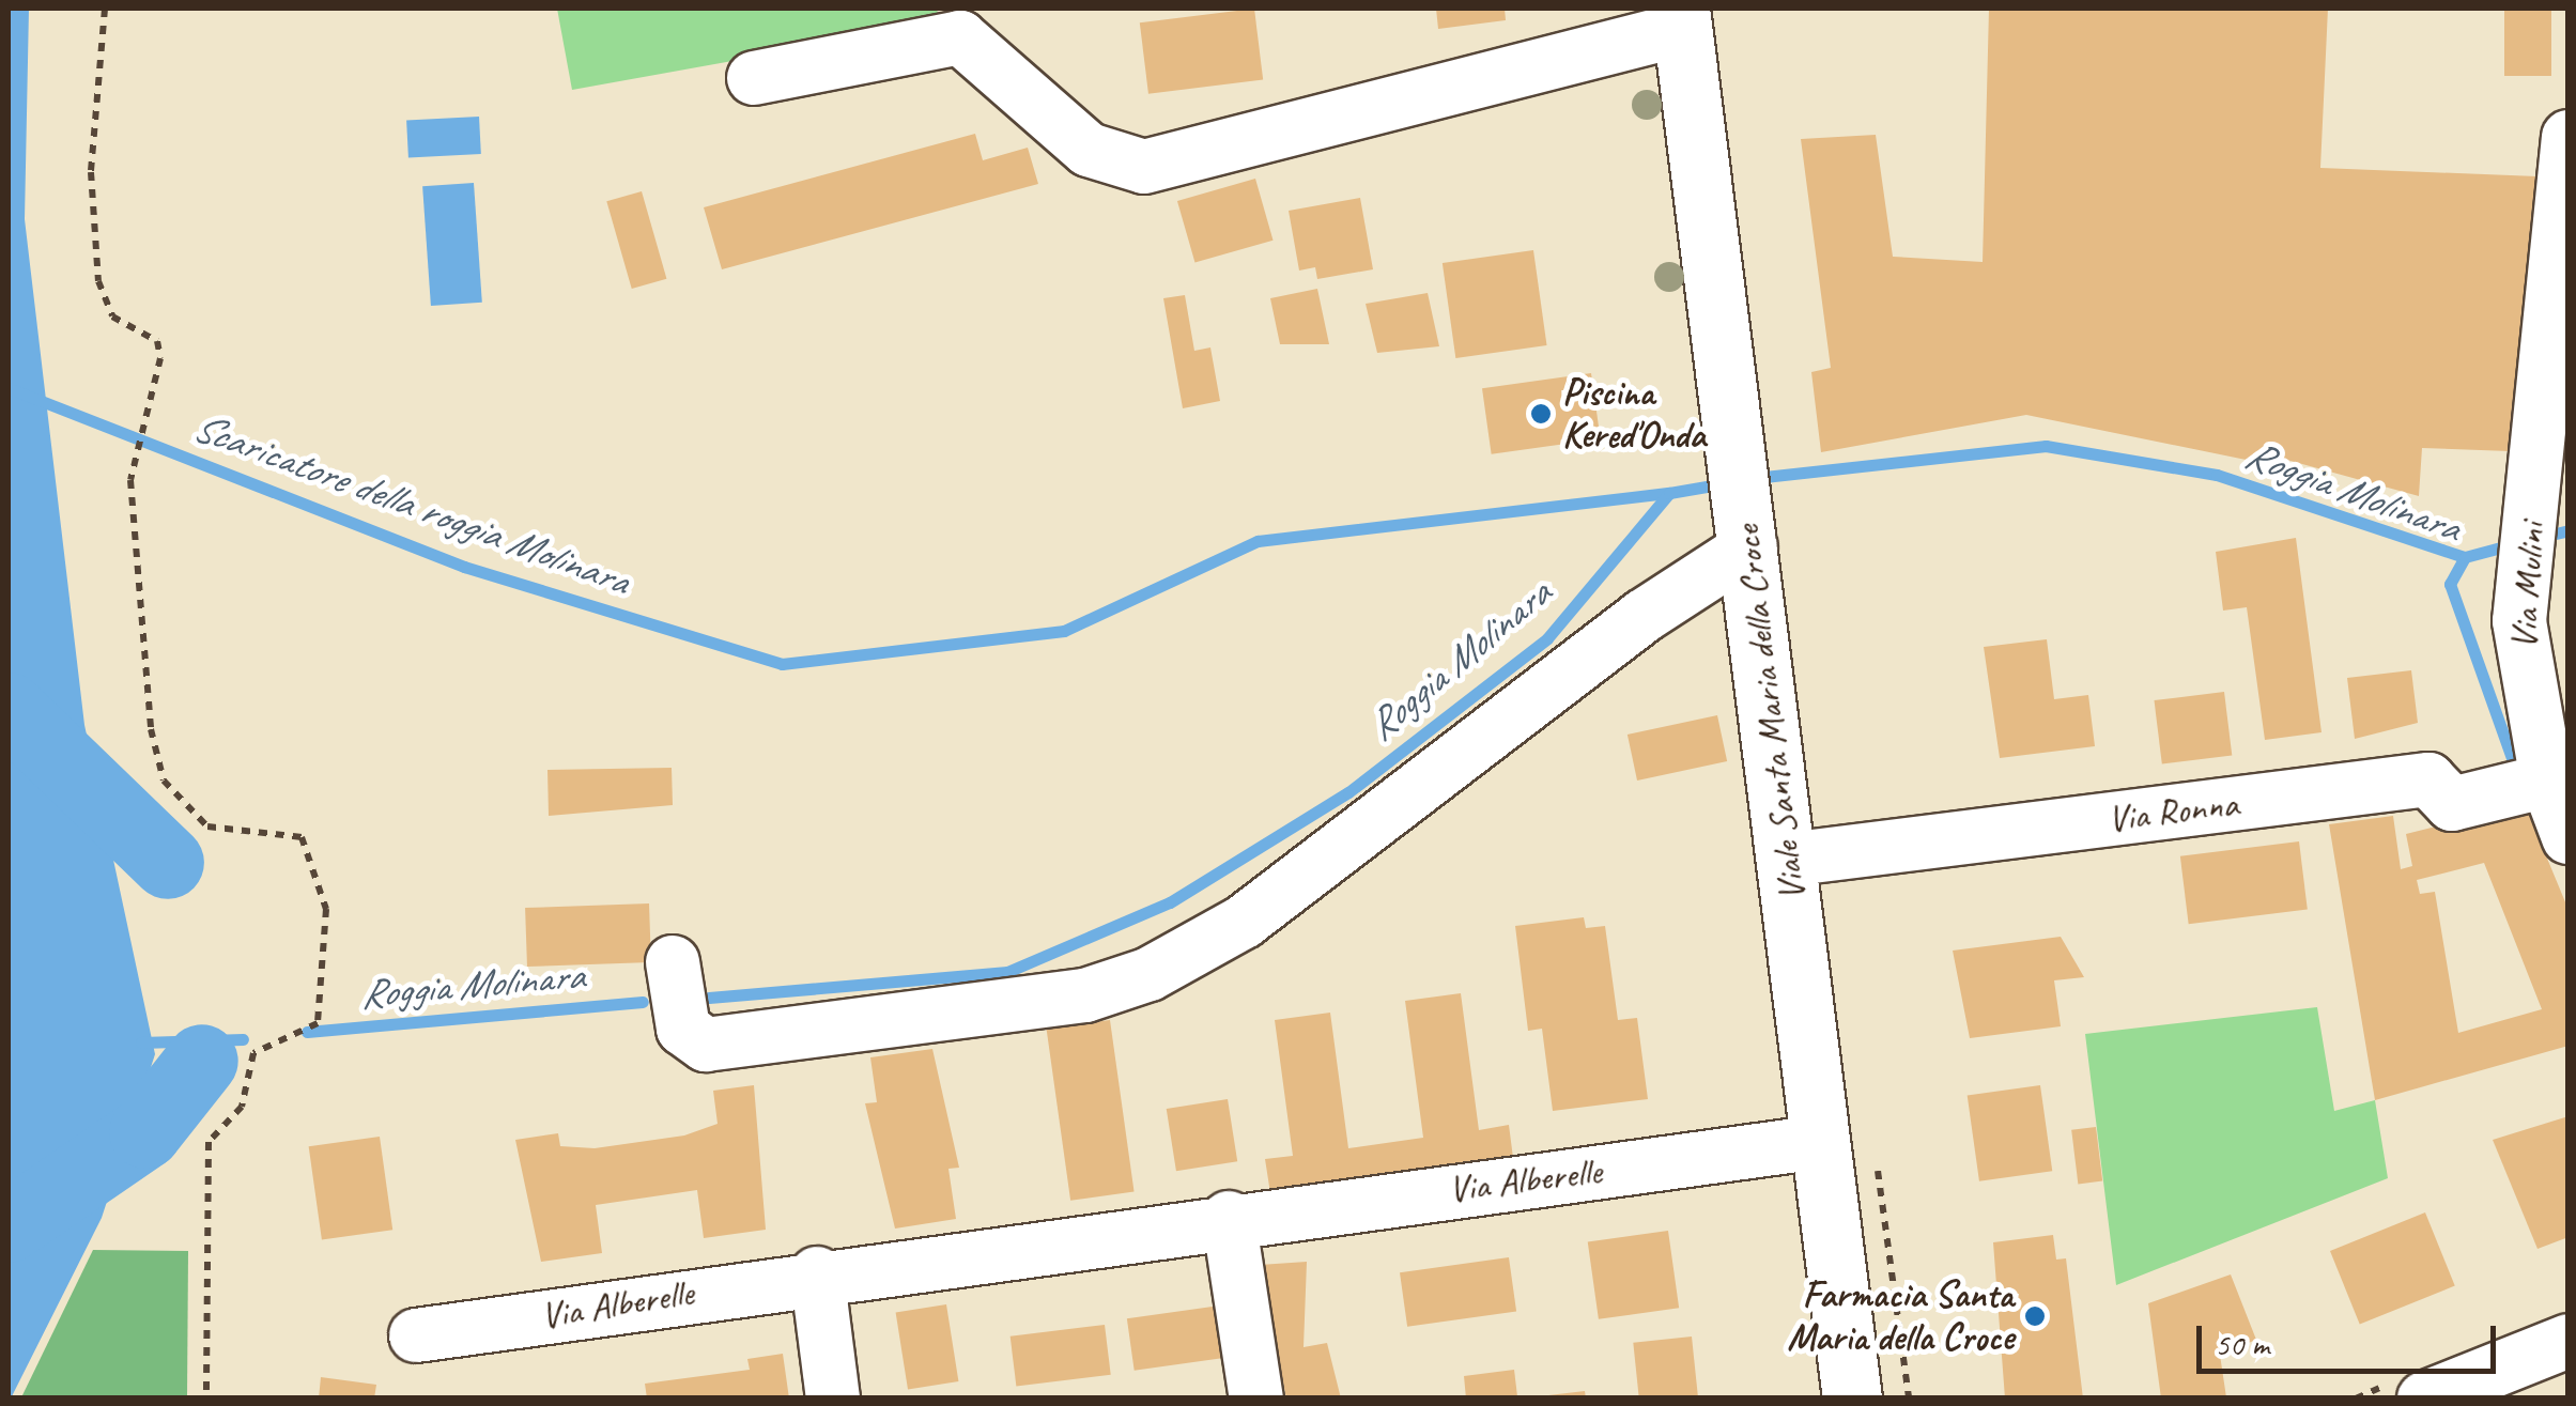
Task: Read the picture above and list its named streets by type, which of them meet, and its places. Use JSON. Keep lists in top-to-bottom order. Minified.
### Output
{"streets":{"main road":["Viale Santa Maria della Croce"],"street":["Via Mulini","Via Ronna","Via Alberelle"]},"crossings":[["Via Mulini","Via Ronna"],["Viale Santa Maria della Croce","Via Ronna"],["Viale Santa Maria della Croce","Via Alberelle"]],"water":["Roggia Molinara","Scaricatore della roggia Molinara"],"places":["Piscina Kered'Onda","Farmacia Santa Maria della Croce"],"scale_bar":"50 m"}
